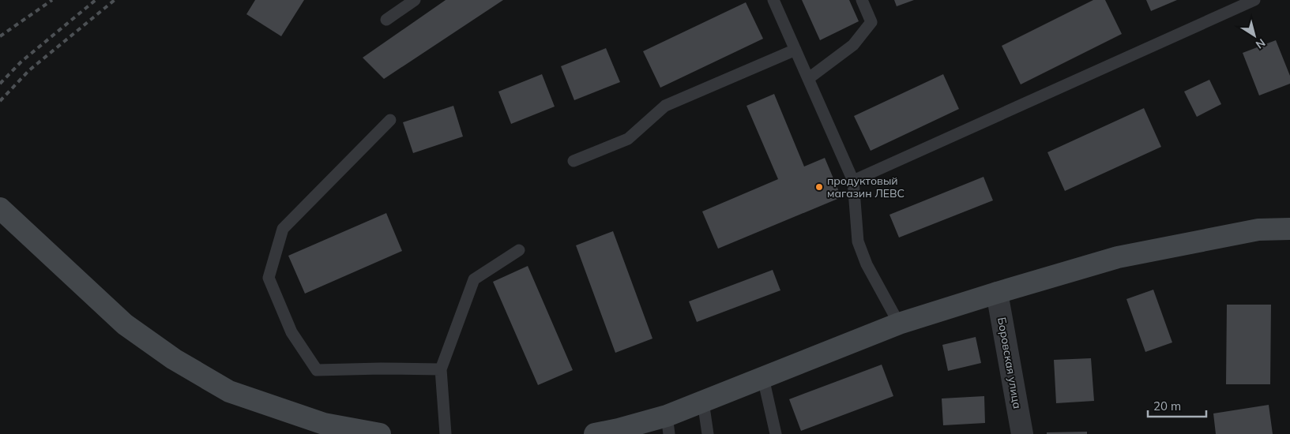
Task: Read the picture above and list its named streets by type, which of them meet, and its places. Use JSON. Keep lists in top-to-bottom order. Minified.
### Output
{"streets":{"street":["Боровская улица"]},"places":["продуктовый магазин ЛЕВС"],"scale_bar":"20 m","north":"bottom right"}
